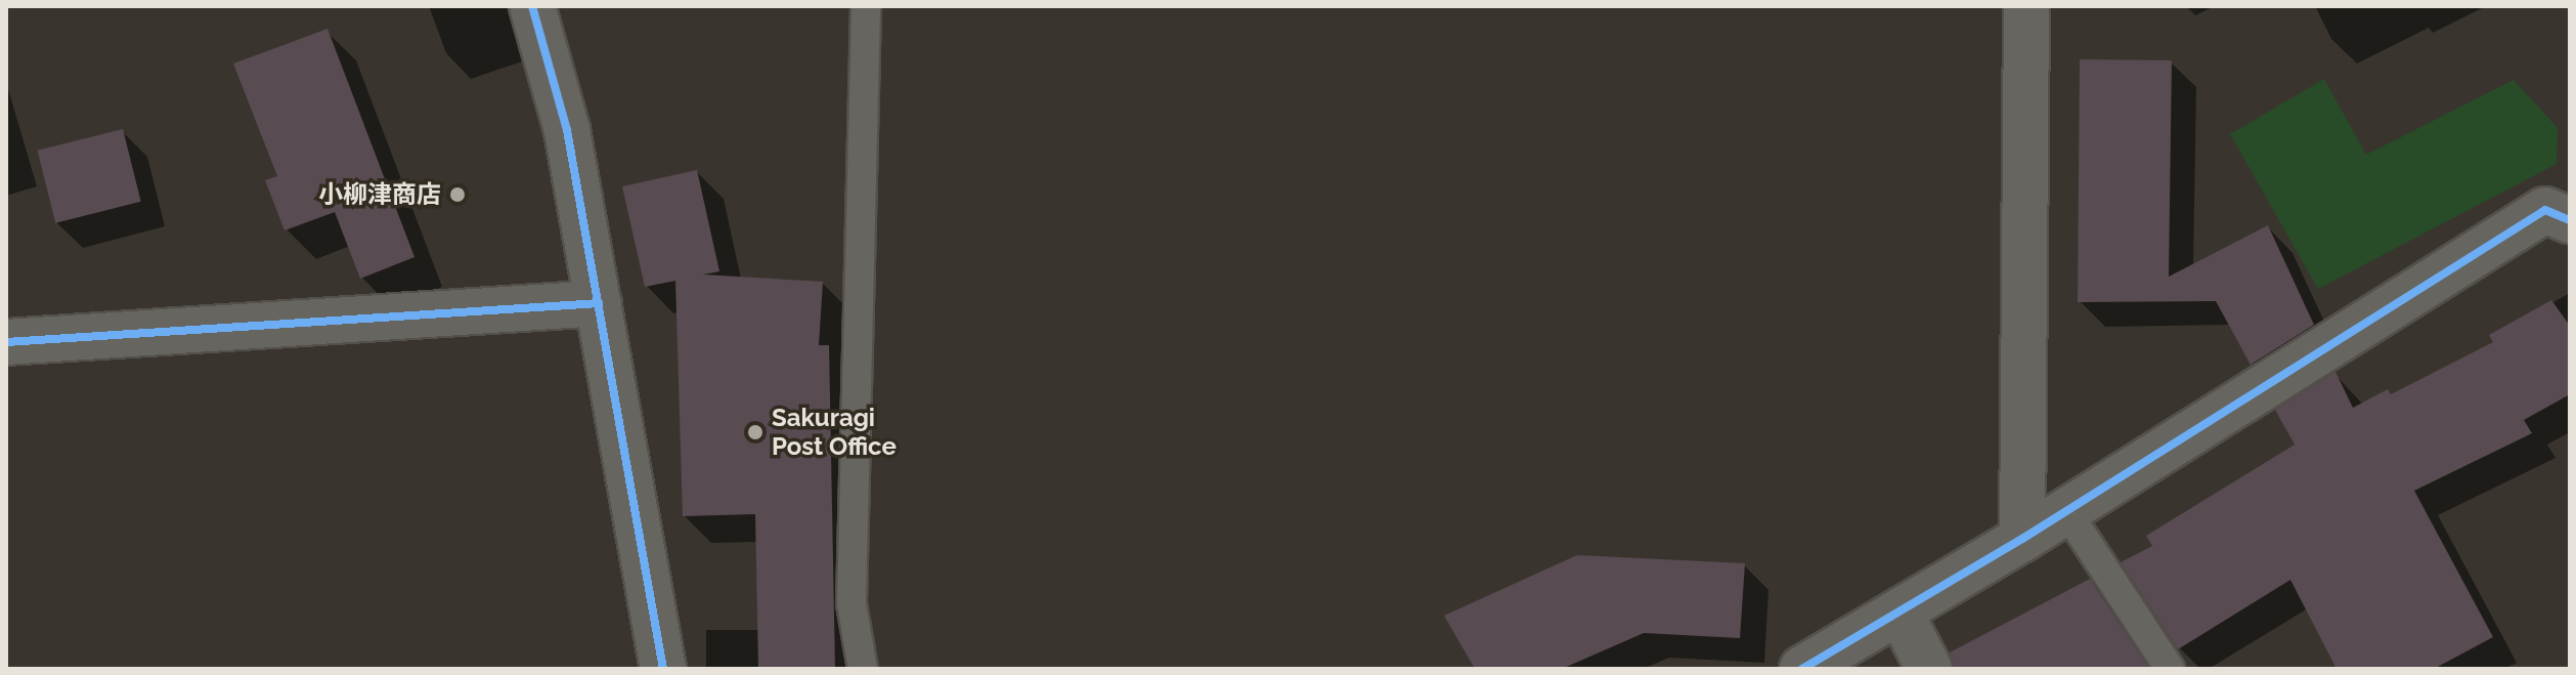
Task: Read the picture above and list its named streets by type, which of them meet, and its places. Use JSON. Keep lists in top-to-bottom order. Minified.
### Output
{"places":["小柳津商店","Sakuragi Post Office"]}
